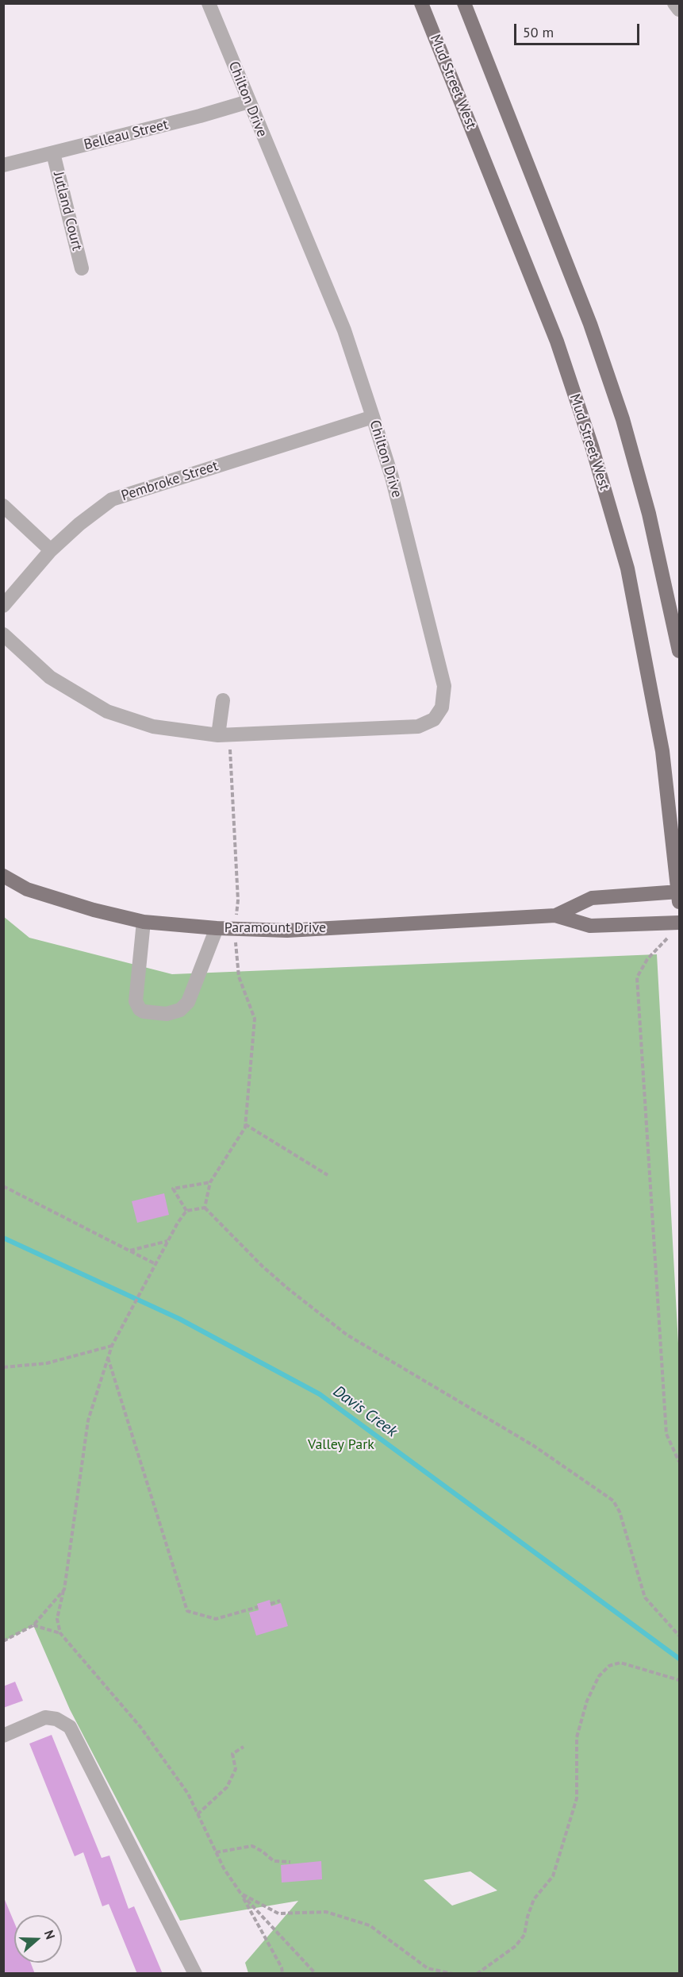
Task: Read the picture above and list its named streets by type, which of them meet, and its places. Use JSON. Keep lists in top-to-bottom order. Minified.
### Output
{"streets":{"main road":["Mud Street West","Paramount Drive"],"street":["Chilton Drive","Belleau Street","Jutland Court","Pembroke Street"]},"crossings":[["Mud Street West","Paramount Drive"],["Chilton Drive","Belleau Street"],["Chilton Drive","Pembroke Street"],["Belleau Street","Jutland Court"]],"water":["Davis Creek"],"parks":["Valley Park"],"scale_bar":"50 m","north":"right"}
